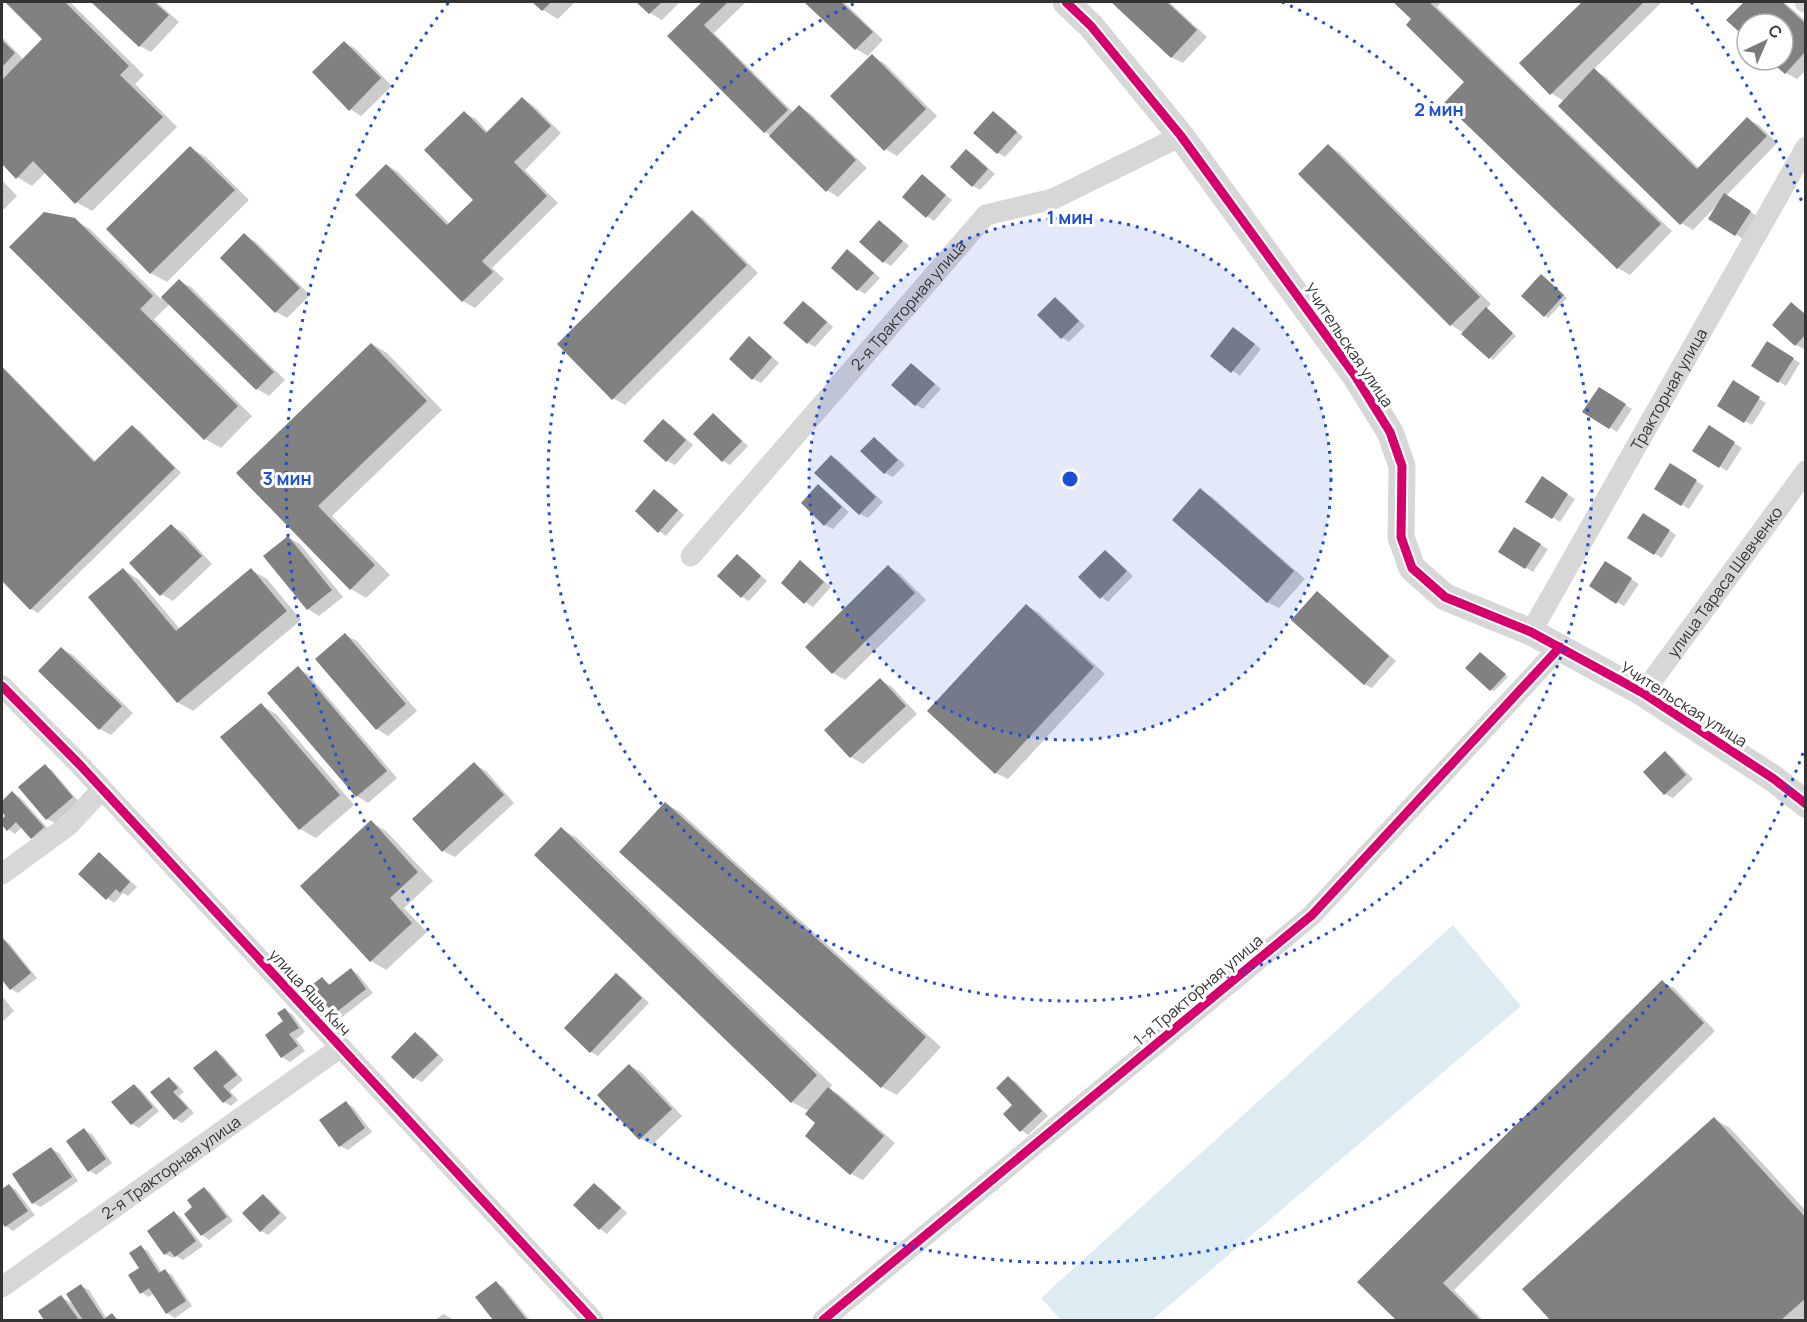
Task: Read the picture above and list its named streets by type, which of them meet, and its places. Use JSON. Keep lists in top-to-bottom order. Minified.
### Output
{"streets":{"street":["2-я Тракторная улица","Учительская улица","Тракторная улица","улица Тараса Шевченко","1-я Тракторная улица","улица Яшь Кыч"]},"crossings":[["2-я Тракторная улица","Учительская улица"],["2-я Тракторная улица","улица Яшь Кыч"],["Учительская улица","Тракторная улица"],["Учительская улица","улица Тараса Шевченко"],["Учительская улица","1-я Тракторная улица"]],"north":"top right","rings":["2 мин","1 мин","3 мин"]}
